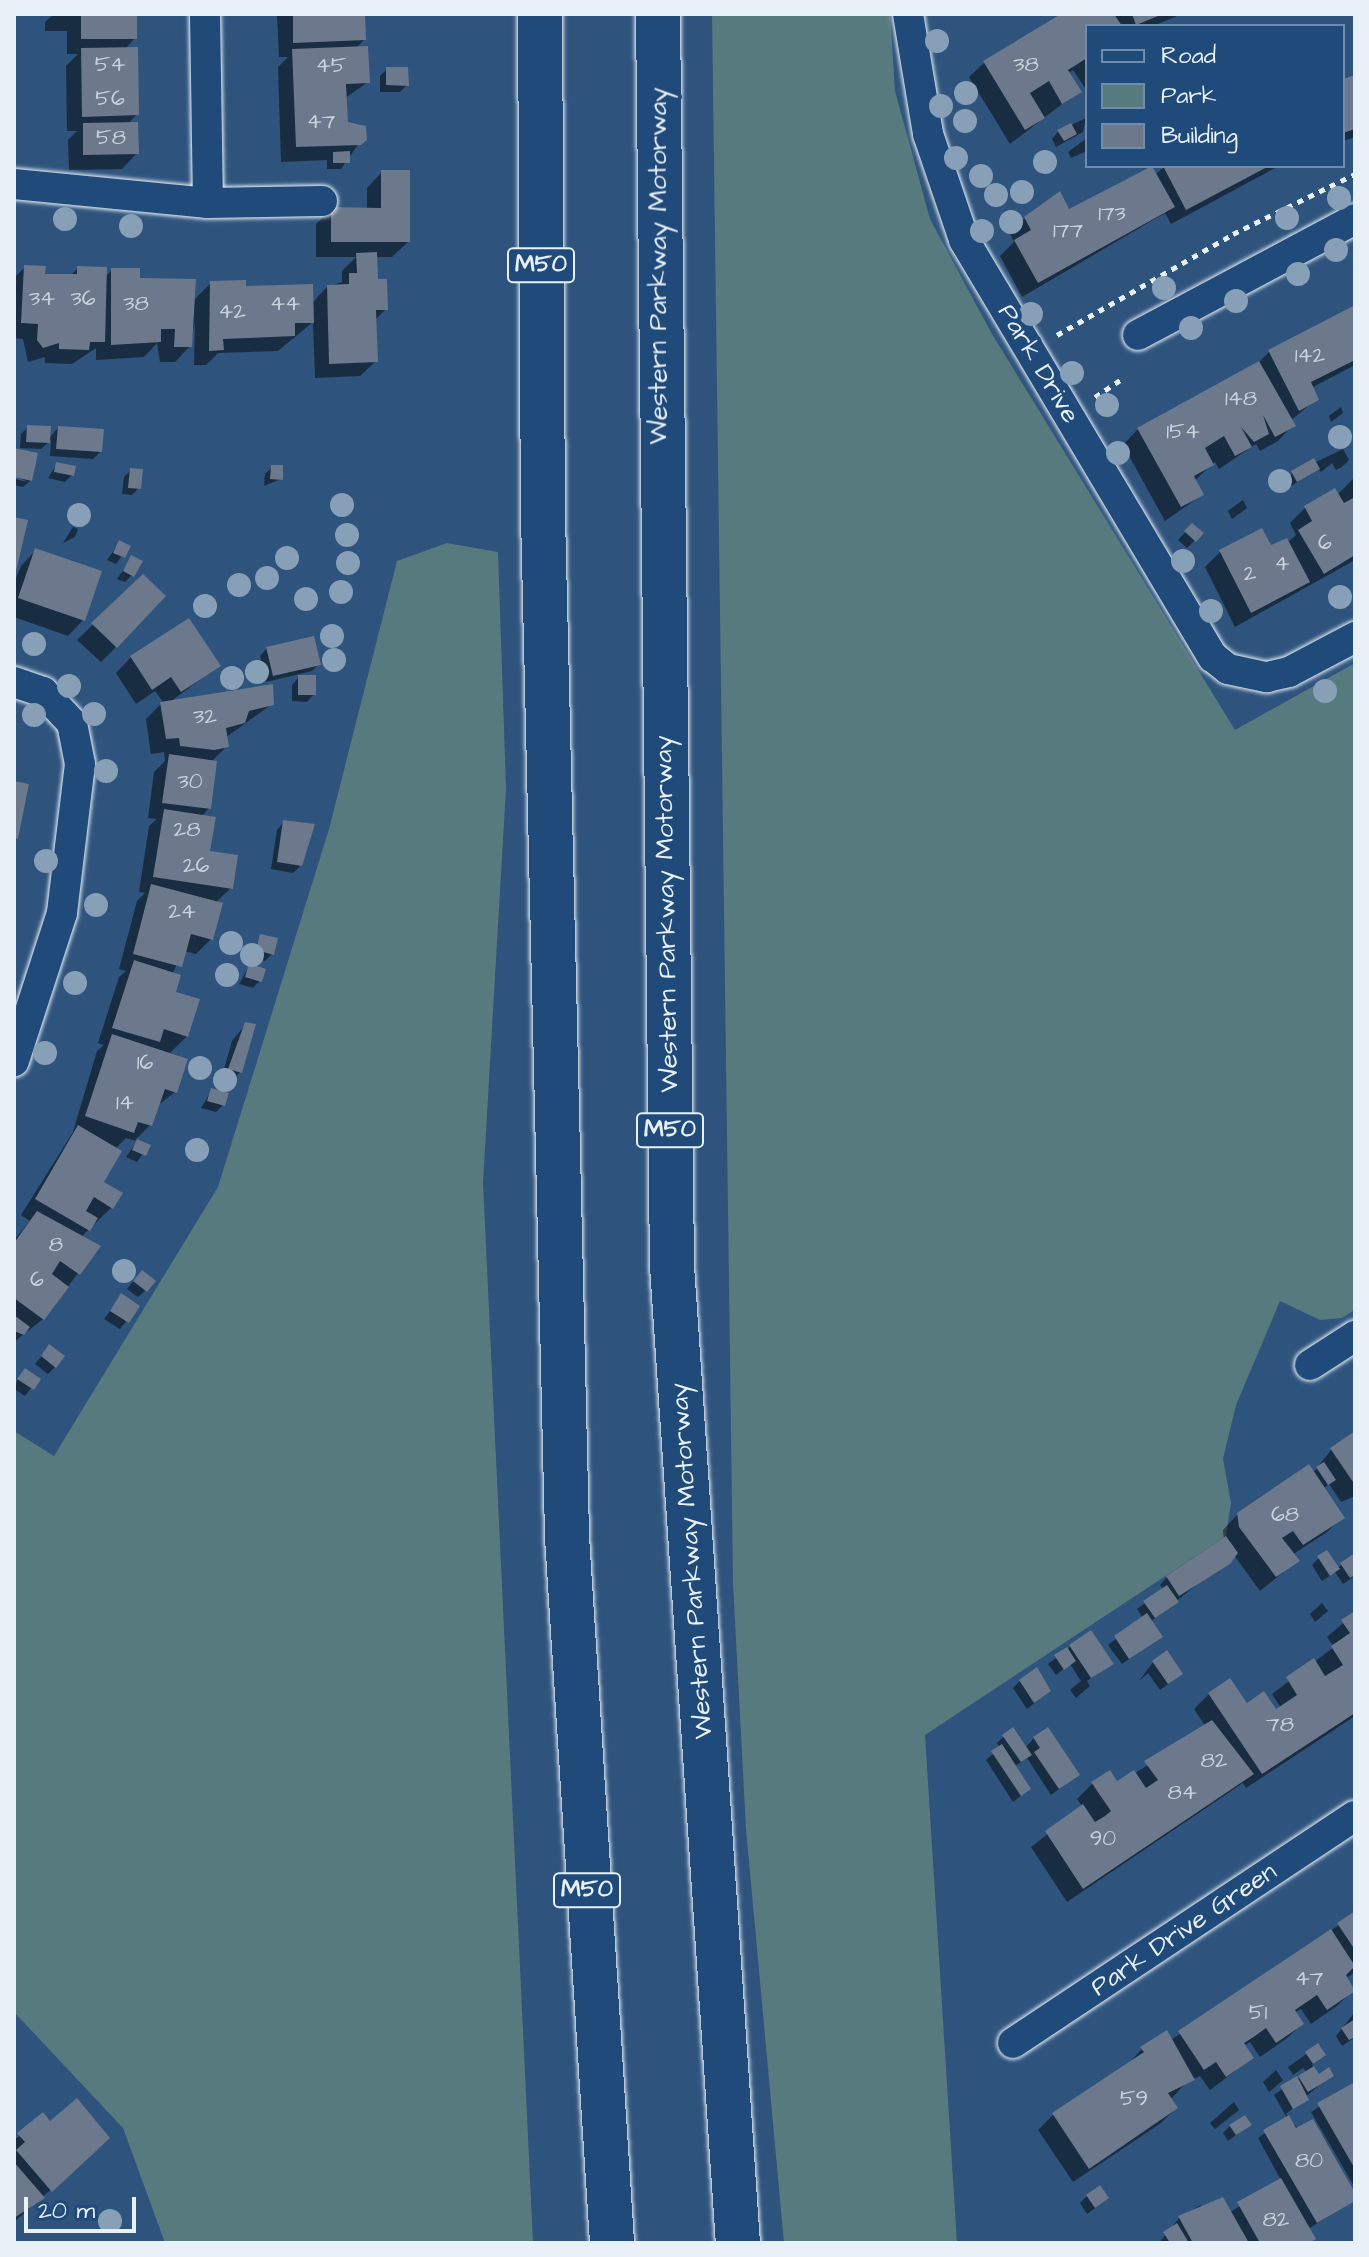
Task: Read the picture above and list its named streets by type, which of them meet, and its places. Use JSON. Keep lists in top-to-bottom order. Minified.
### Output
{"streets":{"highway":["M50","Western Parkway Motorway"],"street":["Park Drive","Park Drive Green"]},"house_numbers":["54","38","45","56","47","58","173","177","34","36","38","44","42","142","148","154","6","4","2","32","30","28","26","24","16","14","8","6","68","78","82","84","90","47","51","59","80","82"],"legend":["Road","Park","Building"],"scale_bar":"20 m"}
